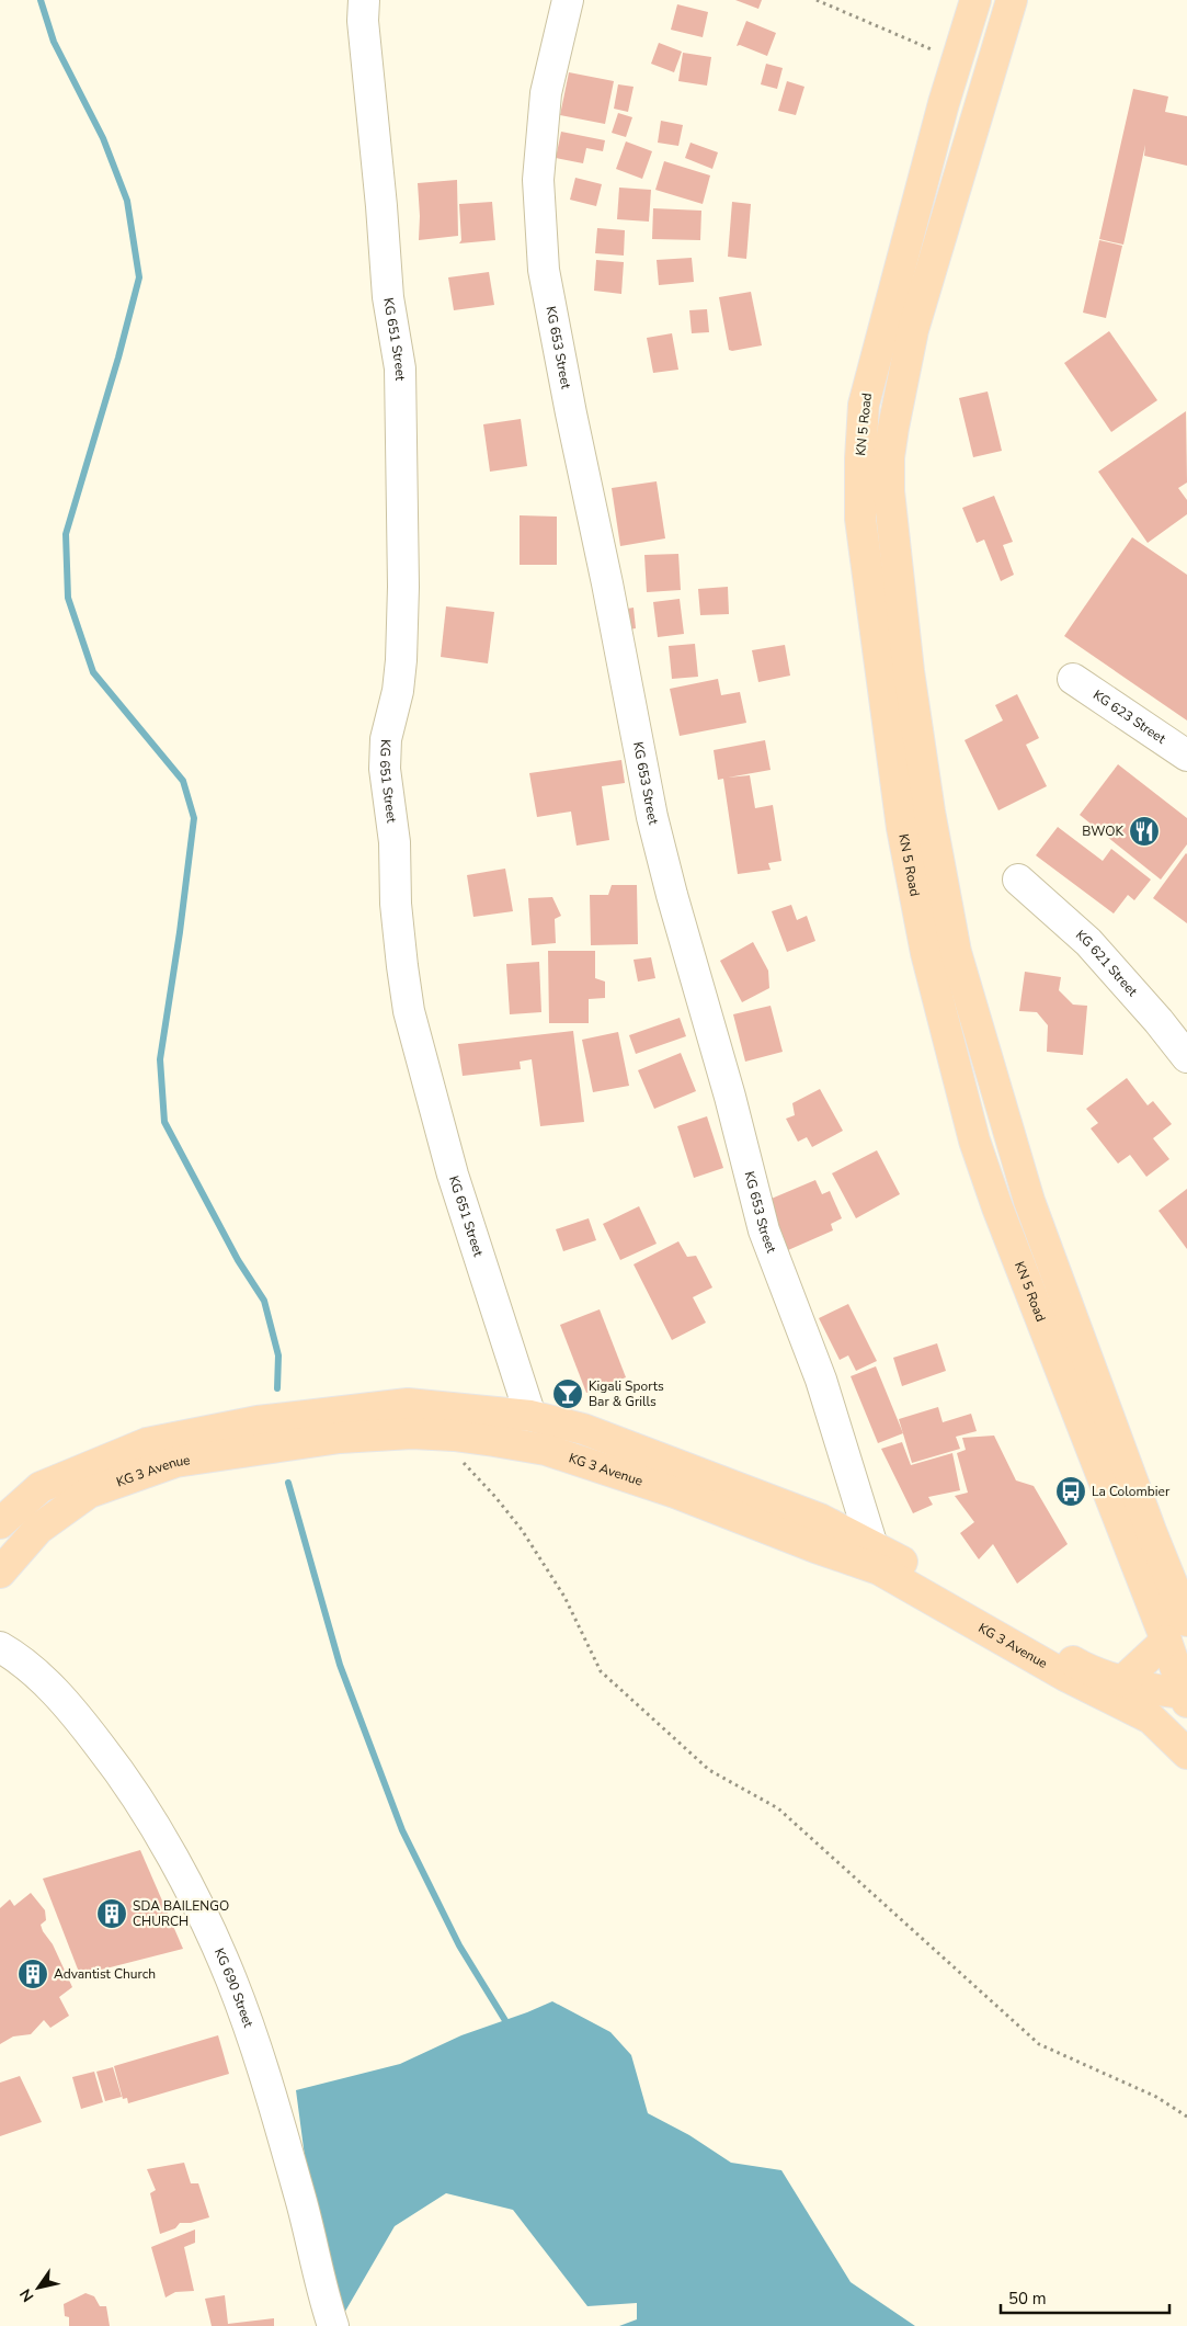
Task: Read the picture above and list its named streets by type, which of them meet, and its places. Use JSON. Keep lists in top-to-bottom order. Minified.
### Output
{"streets":{"main road":["KN 5 Road","KG 3 Avenue"],"street":["KG 651 Street","KG 653 Street","KG 623 Street","KG 621 Street","KG 690 Street"]},"crossings":[["KG 651 Street","KG 3 Avenue"],["KG 653 Street","KG 3 Avenue"],["KN 5 Road","KG 3 Avenue"]],"places":{"restaurant":["BWOK"],"bar":["Kigali Sports Bar & Grills"],"bus stop":["La Colombier"],"building":["SDA BAILENGO CHURCH","Advantist Church"]},"scale_bar":"50 m","north":"bottom left"}
